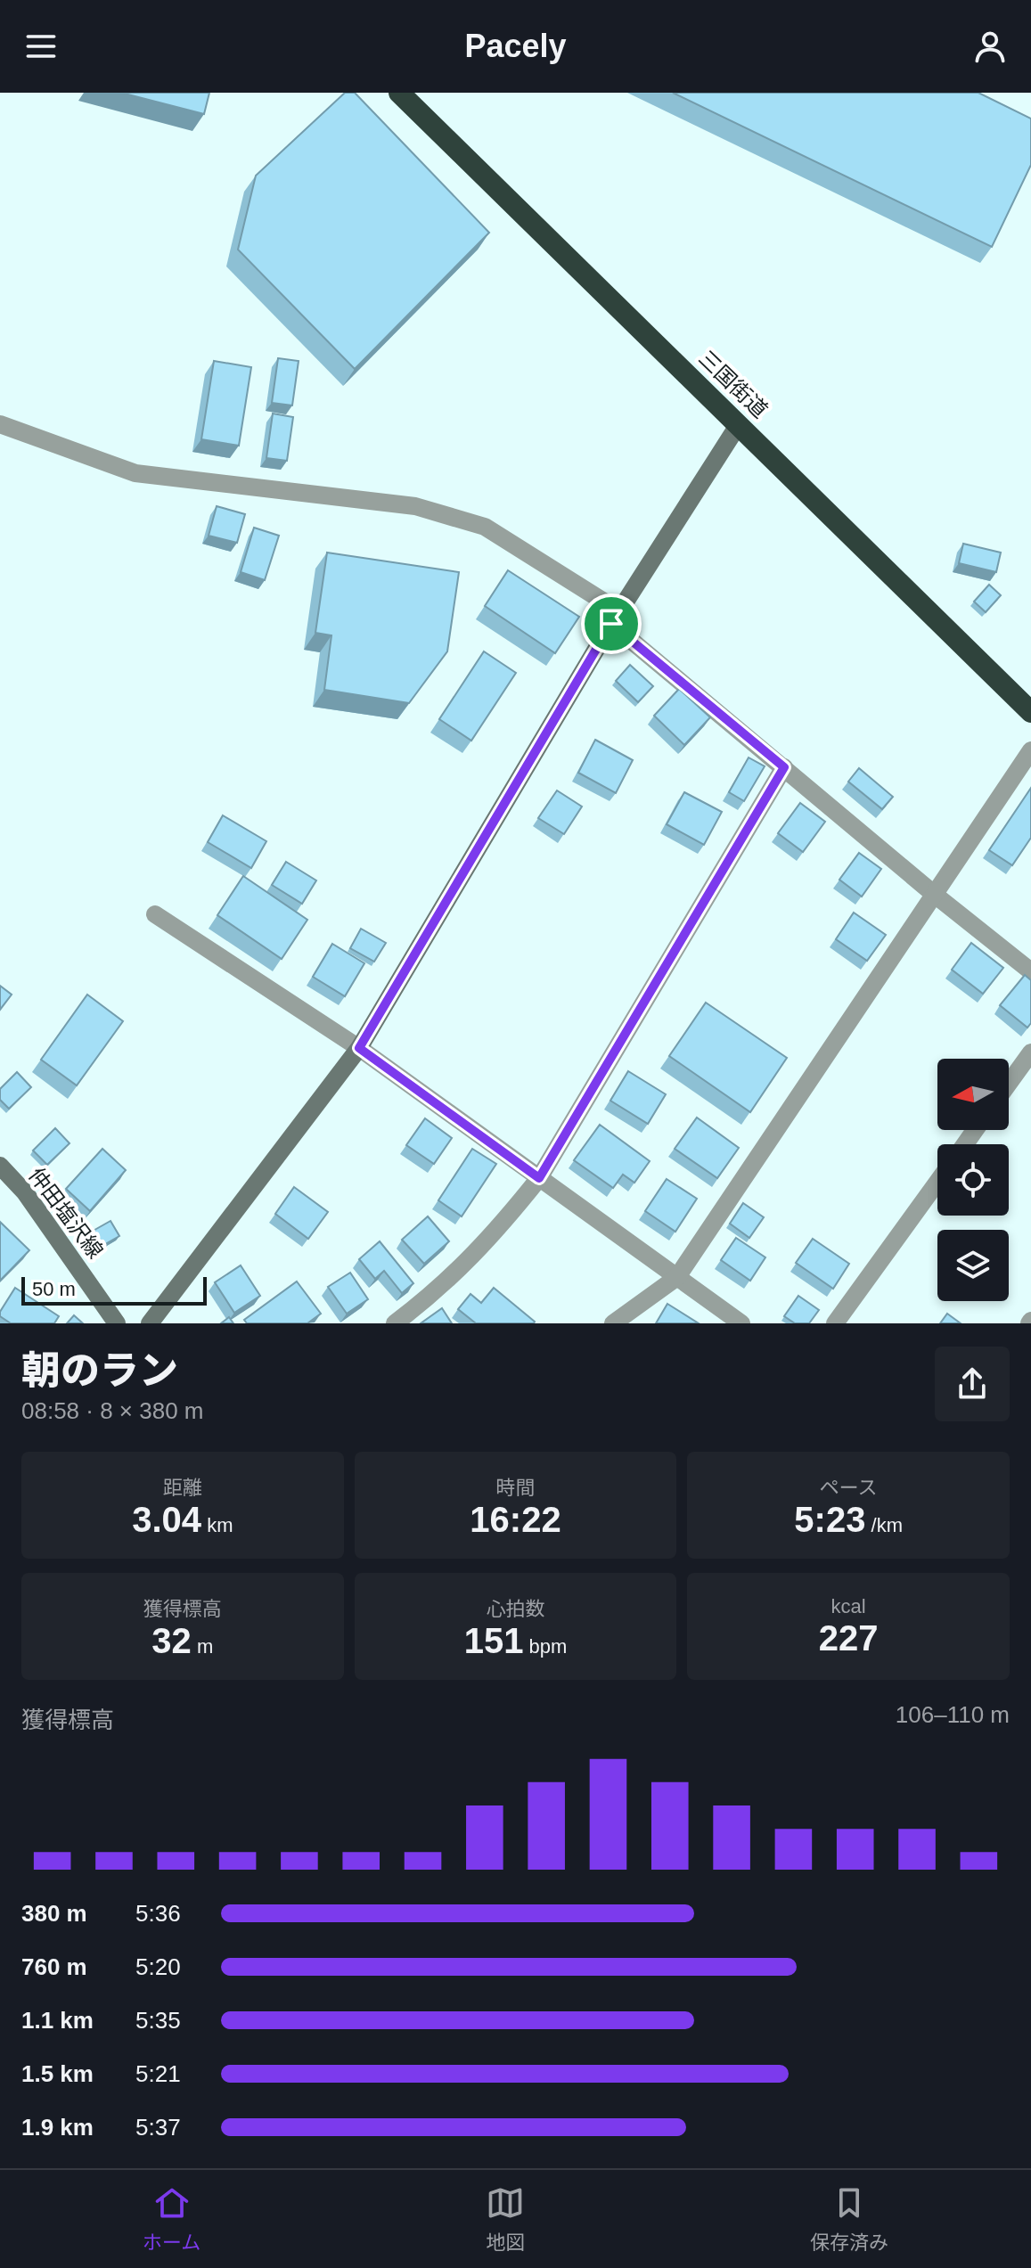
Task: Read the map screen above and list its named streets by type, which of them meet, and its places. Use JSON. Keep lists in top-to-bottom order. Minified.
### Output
{"streets":{"highway":["三国街道"],"street":["仲田塩沢線"]},"scale_bar":"50 m","north":"left","page":{"header":"Pacely","scale":"50 m","heading":["朝のラン","08:58 · 8 × 380 m"],"stats":[["距離","3.04 km"],["時間","16:22"],["ペース","5:23 /km"],["獲得標高","32 m"],["心拍数","151 bpm"],["kcal","227"]],"chart":["獲得標高","106–110 m"],"list":[{"name":"380 m","note":"5:36"},{"name":"760 m","note":"5:20"},{"name":"1.1 km","note":"5:35"},{"name":"1.5 km","note":"5:21"},{"name":"1.9 km","note":"5:37"}],"tabs":["ホーム","地図","保存済み"]}}
